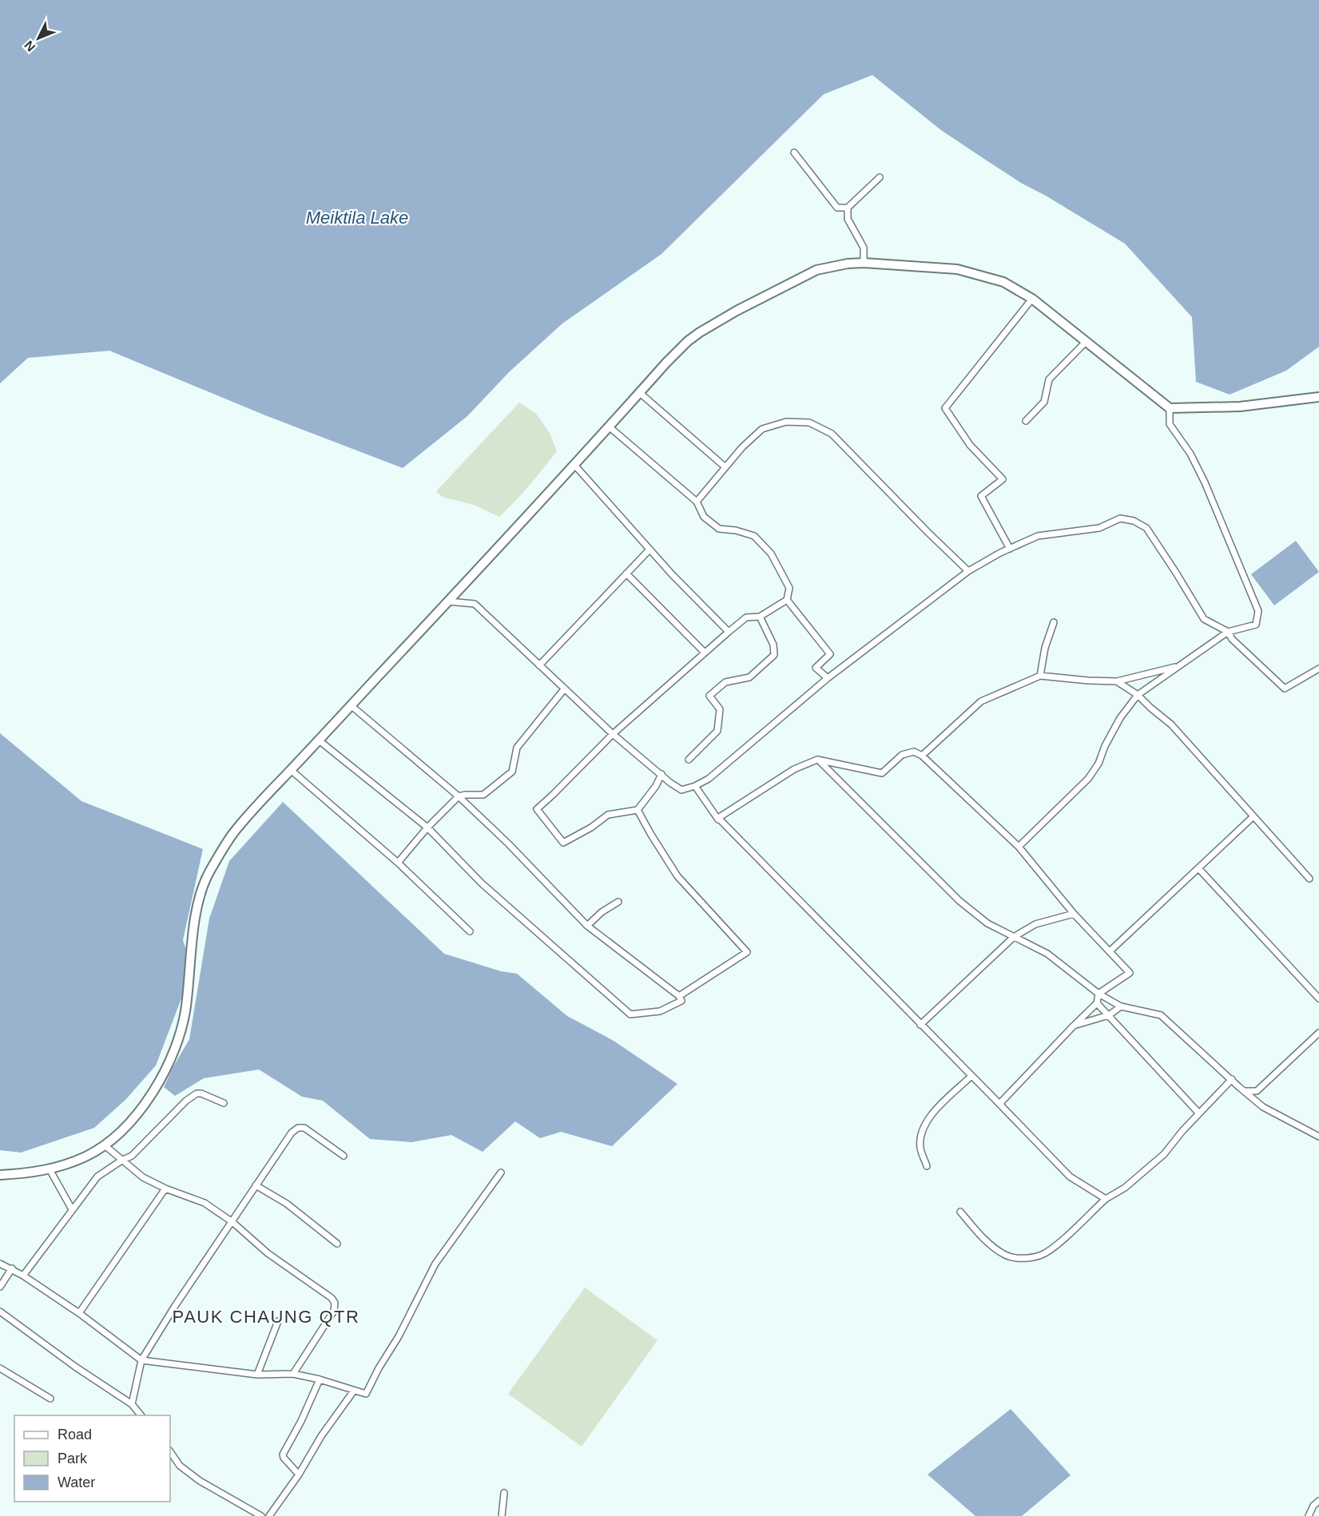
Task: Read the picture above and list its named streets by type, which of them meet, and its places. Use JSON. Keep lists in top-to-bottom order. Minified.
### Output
{"districts":["PAUK CHAUNG QTR"],"water":["Meiktila Lake"],"legend":["Road","Park","Water"],"north":"bottom left"}
